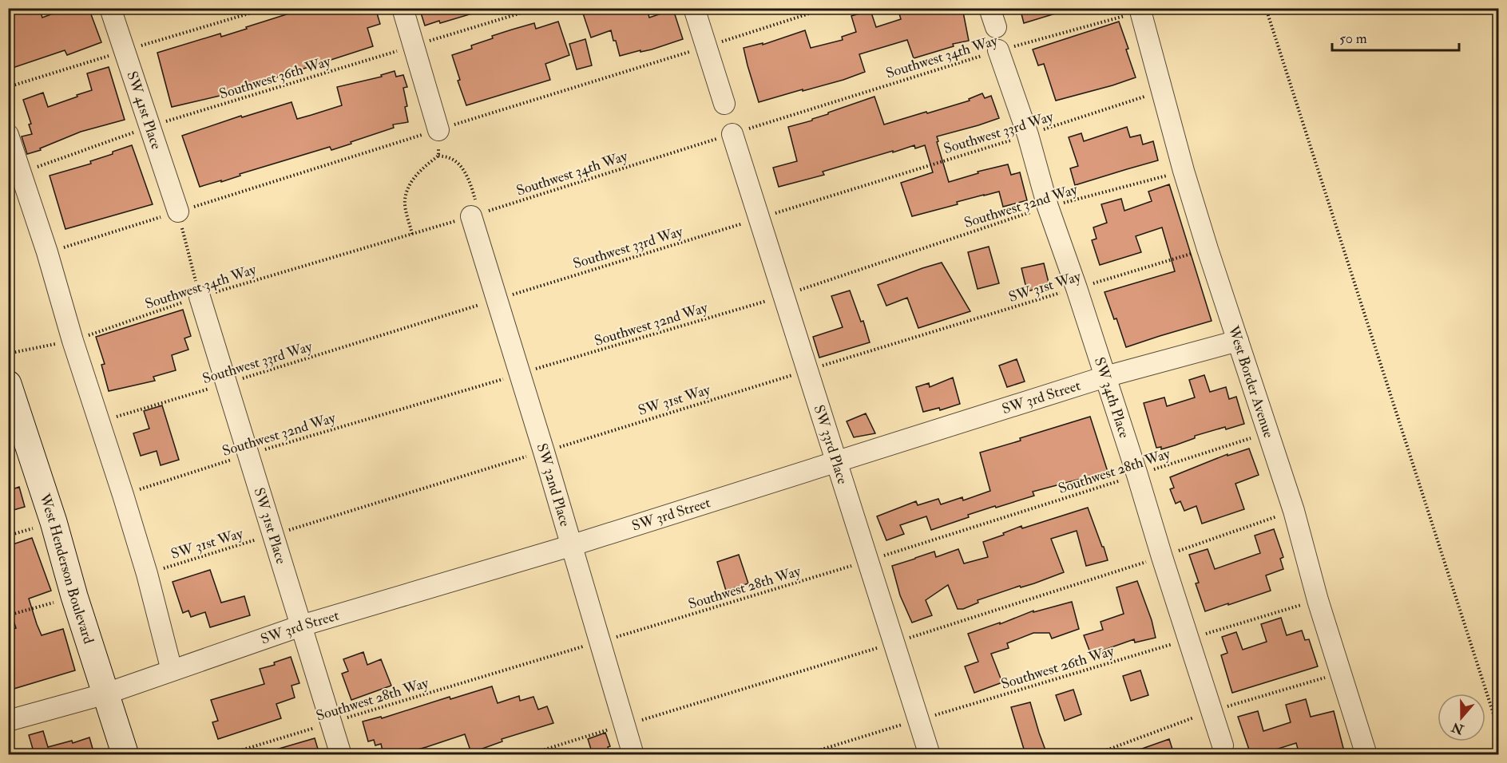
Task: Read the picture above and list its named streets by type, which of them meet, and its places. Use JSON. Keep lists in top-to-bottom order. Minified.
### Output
{"streets":{"street":["SW 41st Place","West Border Avenue","SW 3rd Street","SW 34th Place","SW 33rd Place","SW 32nd Place","SW 31st Place","West Henderson Boulevard"],"path":["Southwest 34th Way","Southwest 36th Way","Southwest 33rd Way","Southwest 32nd Way","SW 31st Way","Southwest 28th Way","Southwest 26th Way"]},"crossings":[["Southwest 34th Way","West Border Avenue"],["Southwest 34th Way","SW 34th Place"],["Southwest 34th Way","SW 33rd Place"],["Southwest 34th Way","SW 32nd Place"],["Southwest 34th Way","SW 31st Place"],["Southwest 36th Way","SW 41st Place"],["Southwest 33rd Way","West Border Avenue"],["Southwest 33rd Way","SW 34th Place"],["Southwest 33rd Way","SW 33rd Place"],["Southwest 33rd Way","SW 32nd Place"],["Southwest 33rd Way","SW 31st Place"],["Southwest 32nd Way","West Border Avenue"],["Southwest 32nd Way","SW 34th Place"],["Southwest 32nd Way","SW 33rd Place"],["Southwest 32nd Way","SW 32nd Place"],["Southwest 32nd Way","SW 31st Place"],["SW 31st Way","West Border Avenue"],["SW 31st Way","SW 34th Place"],["SW 31st Way","SW 33rd Place"],["SW 31st Way","SW 32nd Place"],["SW 31st Way","SW 31st Place"],["West Border Avenue","SW 3rd Street"],["West Border Avenue","Southwest 28th Way"],["West Border Avenue","Southwest 26th Way"],["SW 3rd Street","SW 34th Place"],["SW 3rd Street","SW 33rd Place"],["SW 3rd Street","SW 32nd Place"],["SW 3rd Street","SW 31st Place"],["SW 3rd Street","West Henderson Boulevard"],["SW 34th Place","Southwest 28th Way"],["SW 34th Place","Southwest 26th Way"],["SW 33rd Place","Southwest 28th Way"],["SW 33rd Place","Southwest 26th Way"],["Southwest 28th Way","SW 32nd Place"],["Southwest 28th Way","SW 31st Place"]],"scale_bar":"50 m","north":"bottom"}
